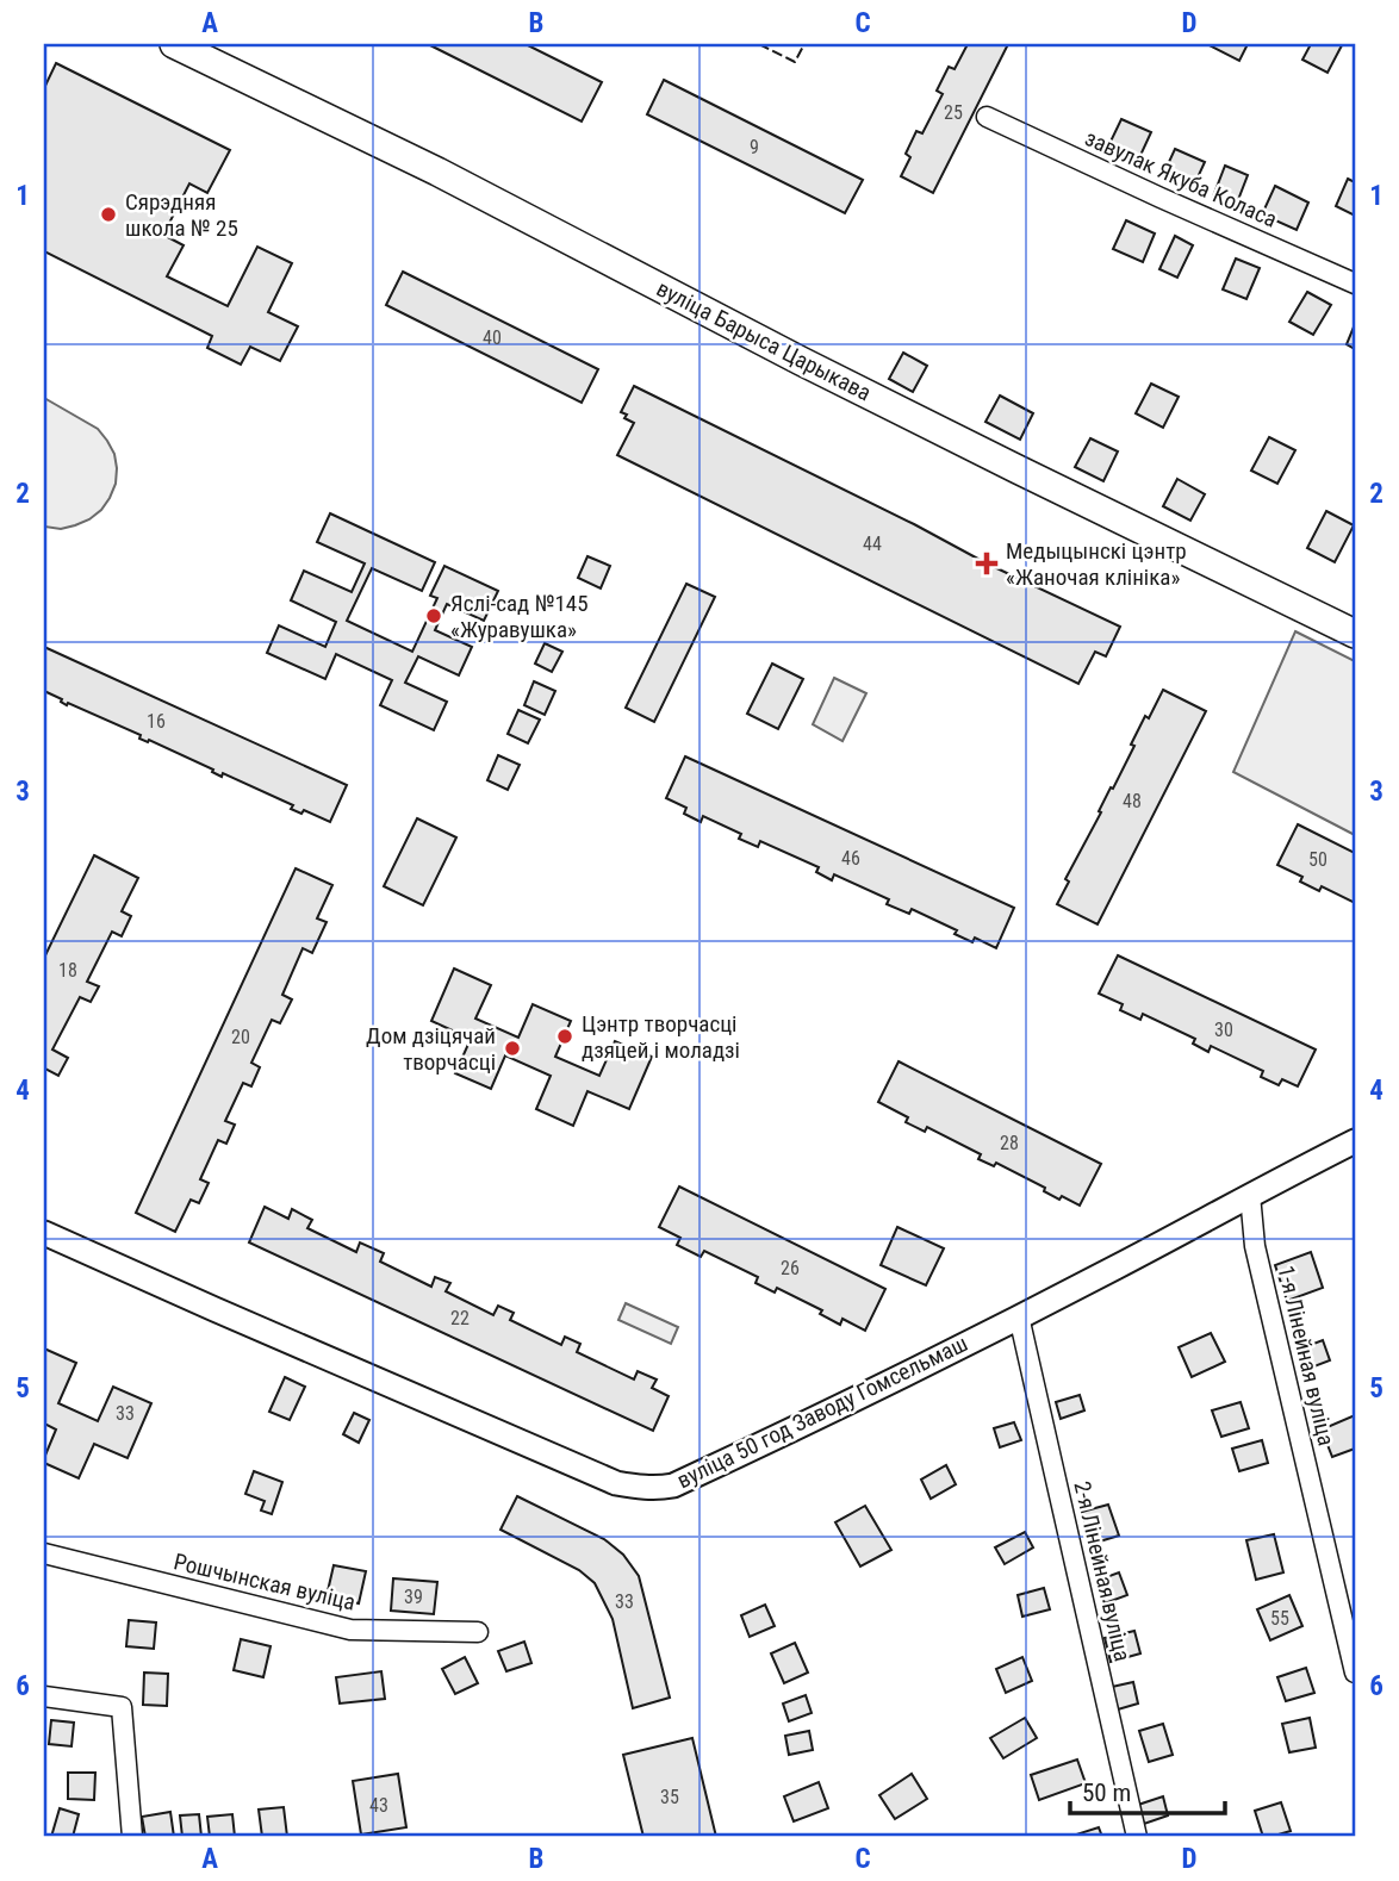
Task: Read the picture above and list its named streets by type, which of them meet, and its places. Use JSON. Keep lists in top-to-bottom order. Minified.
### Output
{"streets":{"main road":["вуліца Барыса Царыкава"],"street":["завулак Якуба Коласа","1-я Лінейная вуліца","вуліца 50 год Заводу Гомсельмаш","2-я Лінейная вуліца","Рошчынская вуліца"]},"crossings":[["1-я Лінейная вуліца","вуліца 50 год Заводу Гомсельмаш"],["вуліца 50 год Заводу Гомсельмаш","2-я Лінейная вуліца"]],"places":{"other":["Сярэдняя школа № 25","Яслі-сад №145 «Журавушка»","Цэнтр творчасці дзяцей і моладзі","Дом дзіцячай творчасці"],"health":["Медыцынскі цэнтр «Жаночая клініка»"]},"house_numbers":["25","9","40","44","16","48","46","50","18","30","20","28","26","22","33","39","33","55","35","43"],"scale_bar":"50 m","grid":{"columns":["A","B","C","D"],"rows":["1","2","3","4","5","6"]}}
